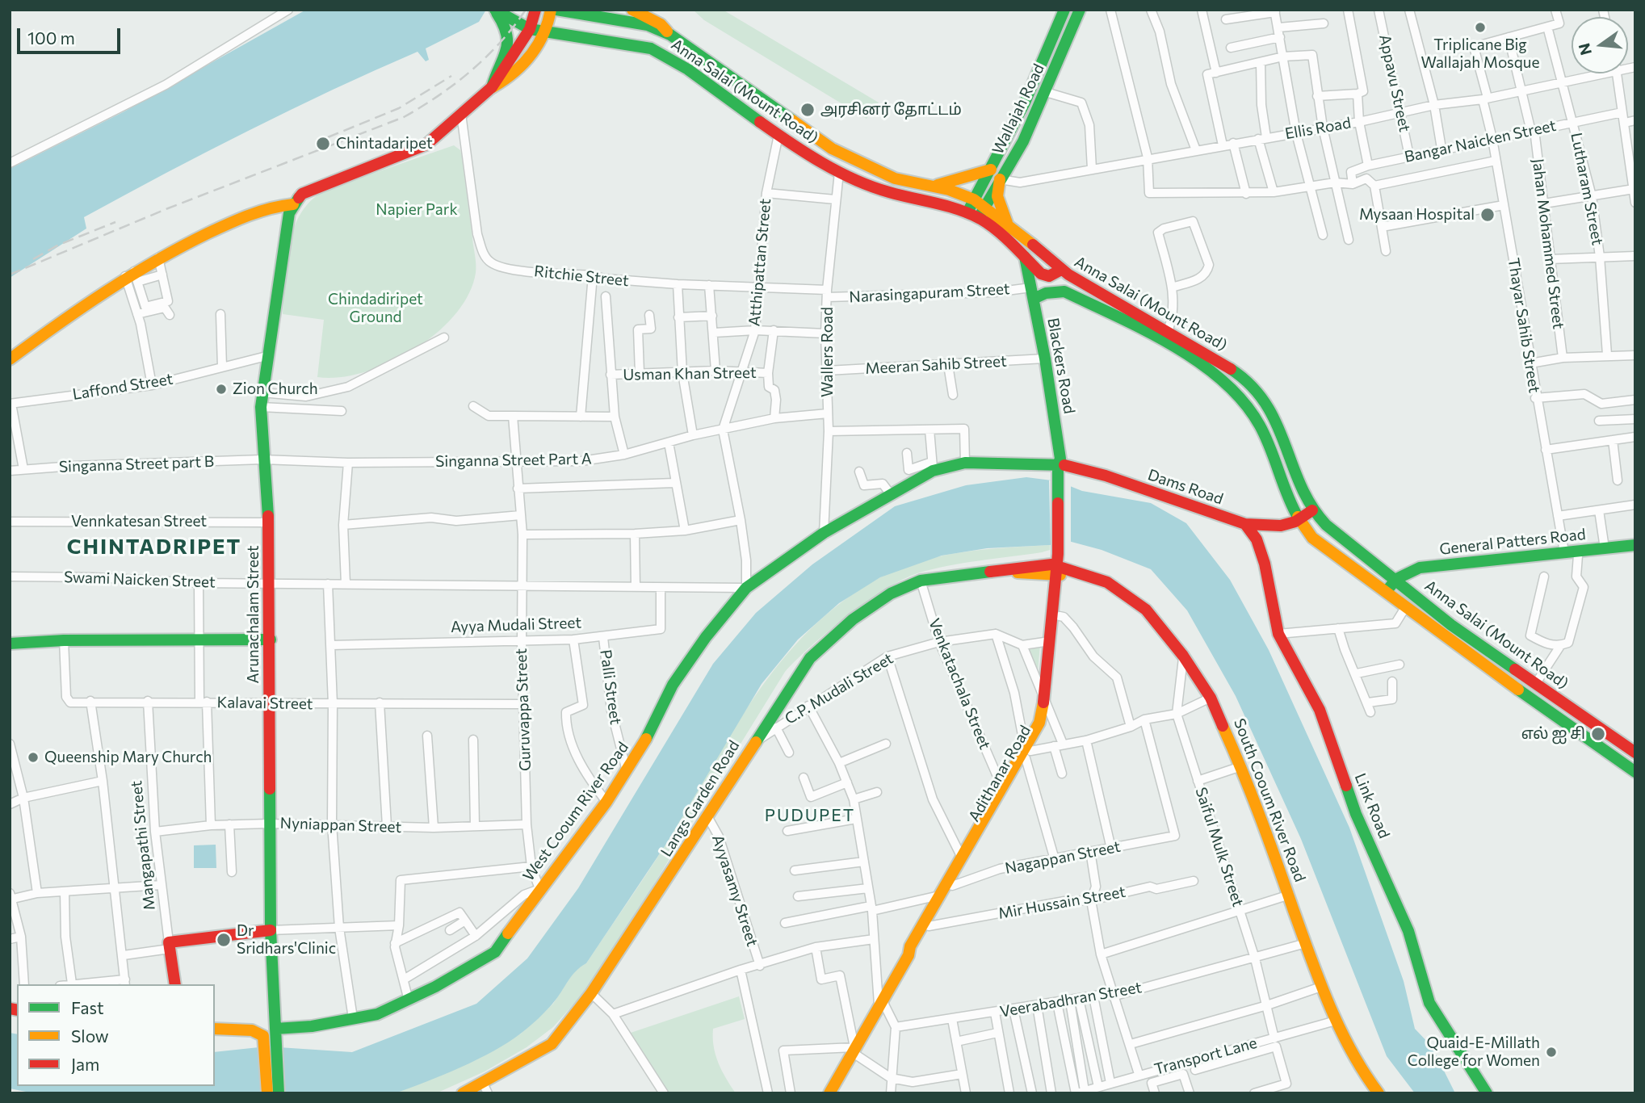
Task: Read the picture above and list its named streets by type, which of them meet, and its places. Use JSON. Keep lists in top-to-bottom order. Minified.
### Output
{"streets":{"main road":["Anna Salai (Mount Road)","Wallajah Road","Blackers Road","Dams Road","General Patters Road","Arunachalam Street","Adithanar Road","Langs Garden Road","South Cooum River Road","Link Road","West Cooum River Road","Mangapathi Street"],"street":["Appavu Street","Ellis Road","Bangar Naicken Street","Lutharam Street","Jahan Mohammed Street","Atthipattan Street","Ritchie Street","Narasingapuram Street","Thayar Sahib Street","Wallers Road","Meeran Sahib Street","Usman Khan Street","Laffond Street","Singanna Street Part A","Singanna Street part B","Vennkatesan Street","Swami Naicken Street","Ayya Mudali Street","Venkatachala Street","Palli Street","C.P. Mudali Street","Kalavai Street","Guruvappa Street","Nyniappan Street","Saiful Mulk Street","Nagappan Street","Ayyasamy Street","Mir Hussain Street","Veerabadhran Street","Transport Lane"]},"crossings":[["Appavu Street","Ellis Road"],["Appavu Street","Bangar Naicken Street"],["Anna Salai (Mount Road)","Wallajah Road"],["Anna Salai (Mount Road)","Atthipattan Street"],["Anna Salai (Mount Road)","Wallers Road"],["Anna Salai (Mount Road)","Blackers Road"],["Anna Salai (Mount Road)","Dams Road"],["Anna Salai (Mount Road)","General Patters Road"],["Wallajah Road","Ellis Road"],["Ellis Road","Lutharam Street"],["Ellis Road","Jahan Mohammed Street"],["Ellis Road","Thayar Sahib Street"],["Bangar Naicken Street","Lutharam Street"],["Bangar Naicken Street","Jahan Mohammed Street"],["Bangar Naicken Street","Thayar Sahib Street"],["Jahan Mohammed Street","Thayar Sahib Street"],["Atthipattan Street","Ritchie Street"],["Atthipattan Street","Usman Khan Street"],["Atthipattan Street","Singanna Street Part A"],["Atthipattan Street","Swami Naicken Street"],["Atthipattan Street","West Cooum River Road"],["Ritchie Street","Narasingapuram Street"],["Ritchie Street","Wallers Road"],["Ritchie Street","Arunachalam Street"],["Narasingapuram Street","Wallers Road"],["Narasingapuram Street","Blackers Road"],["Thayar Sahib Street","General Patters Road"],["Wallers Road","Meeran Sahib Street"],["Wallers Road","Singanna Street Part A"],["Wallers Road","West Cooum River Road"],["Meeran Sahib Street","Blackers Road"],["Blackers Road","Dams Road"],["Blackers Road","Adithanar Road"],["Blackers Road","Langs Garden Road"],["Blackers Road","South Cooum River Road"],["Blackers Road","West Cooum River Road"],["Laffond Street","Arunachalam Street"],["Singanna Street Part A","Singanna Street part B"],["Singanna Street Part A","Arunachalam Street"],["Singanna Street Part A","Guruvappa Street"],["Singanna Street part B","Arunachalam Street"],["Dams Road","Link Road"],["Dams Road","West Cooum River Road"],["Vennkatesan Street","Arunachalam Street"],["Swami Naicken Street","Arunachalam Street"],["Swami Naicken Street","Ayya Mudali Street"],["Swami Naicken Street","Guruvappa Street"],["Swami Naicken Street","West Cooum River Road"],["Arunachalam Street","Kalavai Street"],["Arunachalam Street","West Cooum River Road"],["Arunachalam Street","Nyniappan Street"],["Ayya Mudali Street","Palli Street"],["Ayya Mudali Street","Guruvappa Street"],["Venkatachala Street","C.P. Mudali Street"],["Venkatachala Street","Adithanar Road"],["Venkatachala Street","Langs Garden Road"],["Palli Street","West Cooum River Road"],["C.P. Mudali Street","Langs Garden Road"],["Kalavai Street","Guruvappa Street"],["Kalavai Street","Mangapathi Street"],["Guruvappa Street","West Cooum River Road"],["Guruvappa Street","Nyniappan Street"],["Adithanar Road","Langs Garden Road"],["Adithanar Road","South Cooum River Road"],["Adithanar Road","Nagappan Street"],["Adithanar Road","Mir Hussain Street"],["Langs Garden Road","South Cooum River Road"],["Langs Garden Road","Ayyasamy Street"],["South Cooum River Road","Saiful Mulk Street"],["South Cooum River Road","Veerabadhran Street"],["South Cooum River Road","Transport Lane"],["Nyniappan Street","Mangapathi Street"],["Saiful Mulk Street","Veerabadhran Street"],["Saiful Mulk Street","Transport Lane"]],"districts":["CHINTADRIPET","PUDUPET"],"parks":["Napier Park","Chindadiripet Ground"],"places":["Triplicane Big Wallajah Mosque","அரசினர் தோட்டம்","Chintadaripet","Mysaan Hospital","Zion Church","எல் ஐ சி","Queenship Mary Church","Dr Sridhars'Clinic","Quaid-E-Millath College for Women"],"legend":["Fast","Slow","Jam"],"scale_bar":"100 m","north":"left"}
